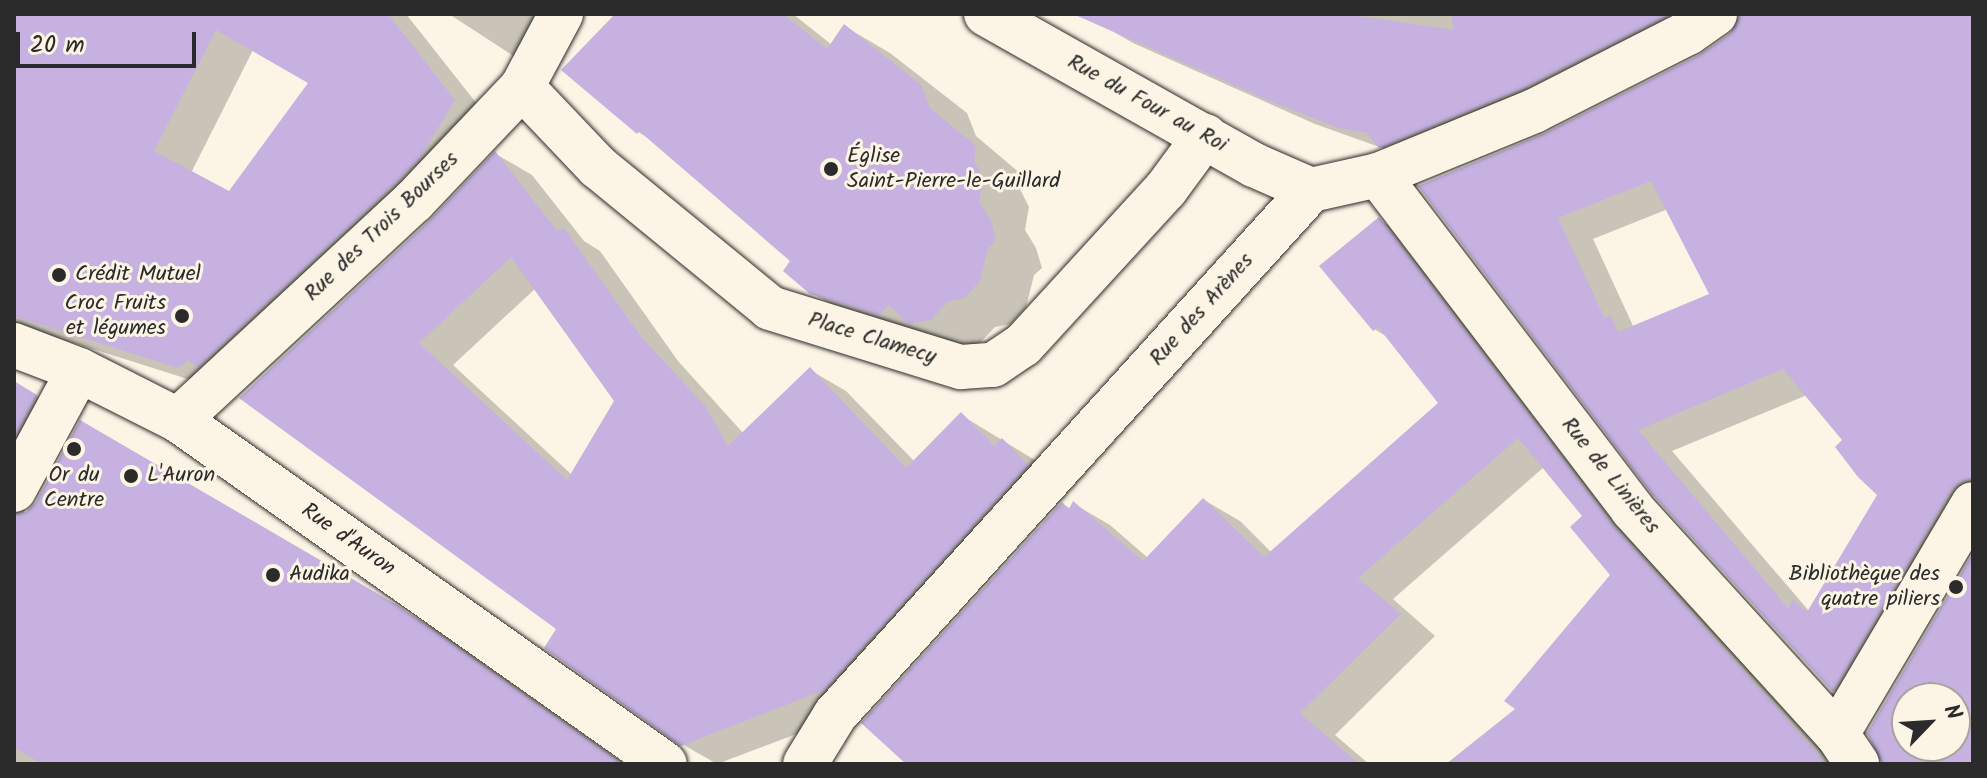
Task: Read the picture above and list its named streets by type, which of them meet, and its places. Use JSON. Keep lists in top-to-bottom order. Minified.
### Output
{"streets":{"street":["Rue du Four au Roi","Rue des Trois Bourses","Rue des Arènes","Place Clamecy","Rue de Linières","Rue d'Auron"]},"crossings":[["Rue du Four au Roi","Rue des Arènes"],["Rue du Four au Roi","Place Clamecy"],["Rue des Trois Bourses","Place Clamecy"],["Rue des Trois Bourses","Rue d'Auron"]],"places":["Église Saint-Pierre-le-Guillard","Crédit Mutuel","Croc Fruits et légumes","Or du Centre","L'Auron","Audika","Bibliothèque des quatre piliers"],"scale_bar":"20 m","north":"top right"}
